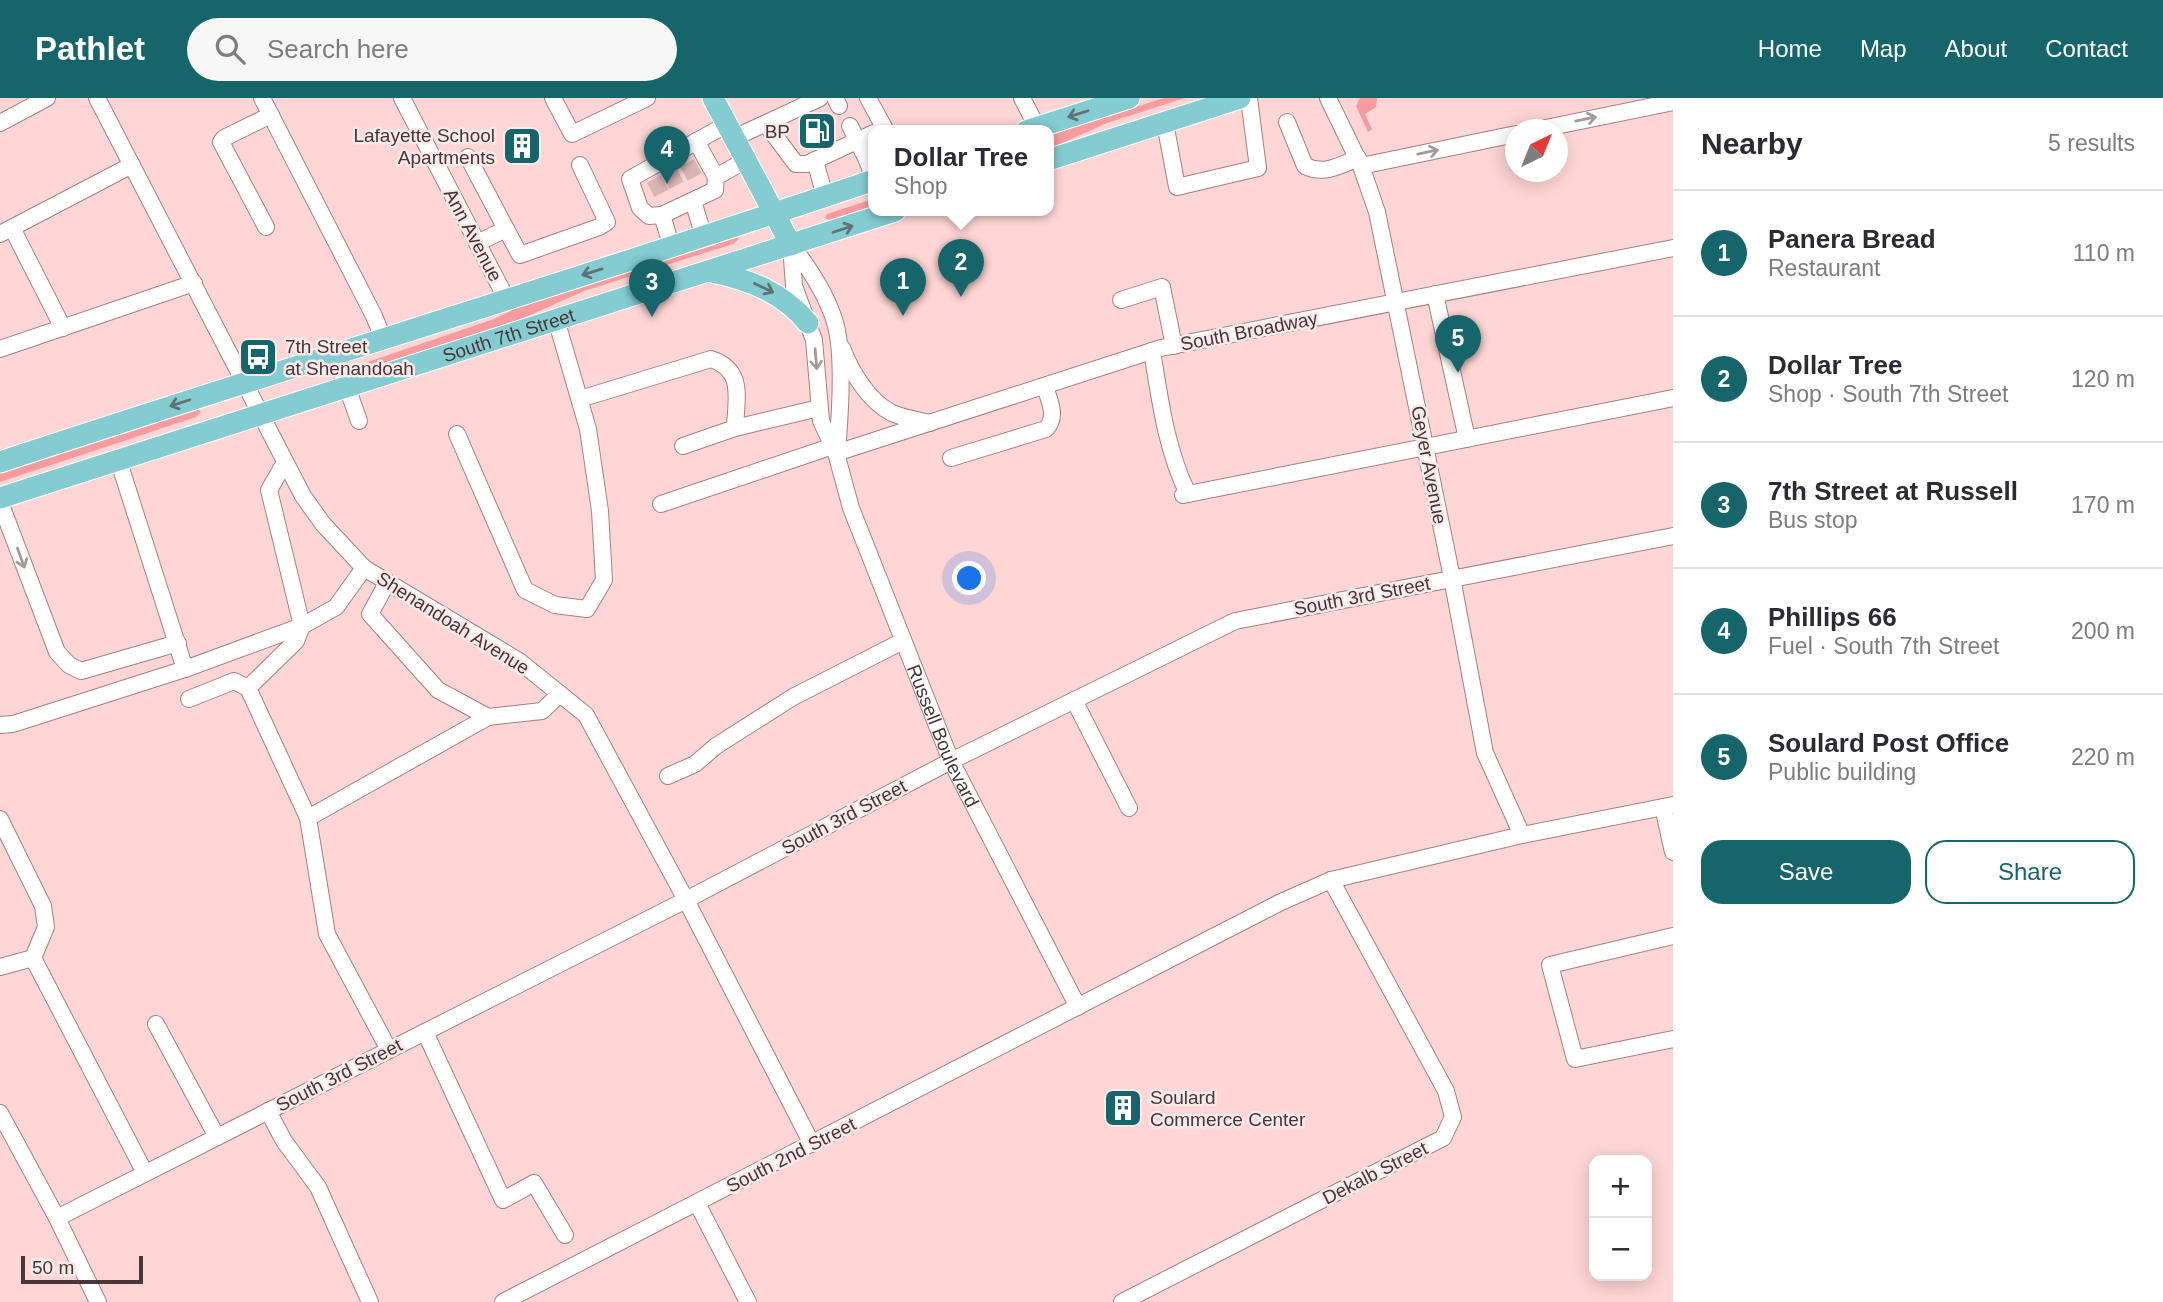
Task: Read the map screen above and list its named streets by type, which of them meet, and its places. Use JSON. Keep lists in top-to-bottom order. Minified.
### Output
{"streets":{"main road":["South 7th Street","Russell Boulevard"],"street":["Ann Avenue","South Broadway","Geyer Avenue","South 3rd Street","Shenandoah Avenue","South 2nd Street","Dekalb Street"]},"crossings":[["Ann Avenue","South 7th Street"],["South Broadway","Geyer Avenue"],["South Broadway","Russell Boulevard"],["South 7th Street","Shenandoah Avenue"],["South 7th Street","Russell Boulevard"],["Geyer Avenue","South 3rd Street"],["Geyer Avenue","South 2nd Street"],["South 3rd Street","Shenandoah Avenue"],["South 3rd Street","Russell Boulevard"],["Shenandoah Avenue","South 2nd Street"],["Russell Boulevard","South 2nd Street"],["South 2nd Street","Dekalb Street"]],"places":{"fuel station":["BP"],"building":["Lafayette School Apartments","Soulard Commerce Center"],"bus stop":["7th Street at Shenandoah"]},"scale_bar":"50 m","north":"top right","page":{"header":"Pathlet","search":"Search here","nav":["Home","Map","About","Contact"],"heading":["Nearby","5 results"],"popup":["Dollar Tree","Shop"],"pins":["4","2","1","3","5"],"list":[{"mark":"1","name":"Panera Bread","note":"Restaurant","value":"110 m"},{"mark":"2","name":"Dollar Tree","note":"Shop · South 7th Street","value":"120 m"},{"mark":"3","name":"7th Street at Russell","note":"Bus stop","value":"170 m"},{"mark":"4","name":"Phillips 66","note":"Fuel · South 7th Street","value":"200 m"},{"mark":"5","name":"Soulard Post Office","note":"Public building","value":"220 m"}],"buttons":["Save","Share"],"map_buttons":["+","−"],"scale":"50 m"}}
